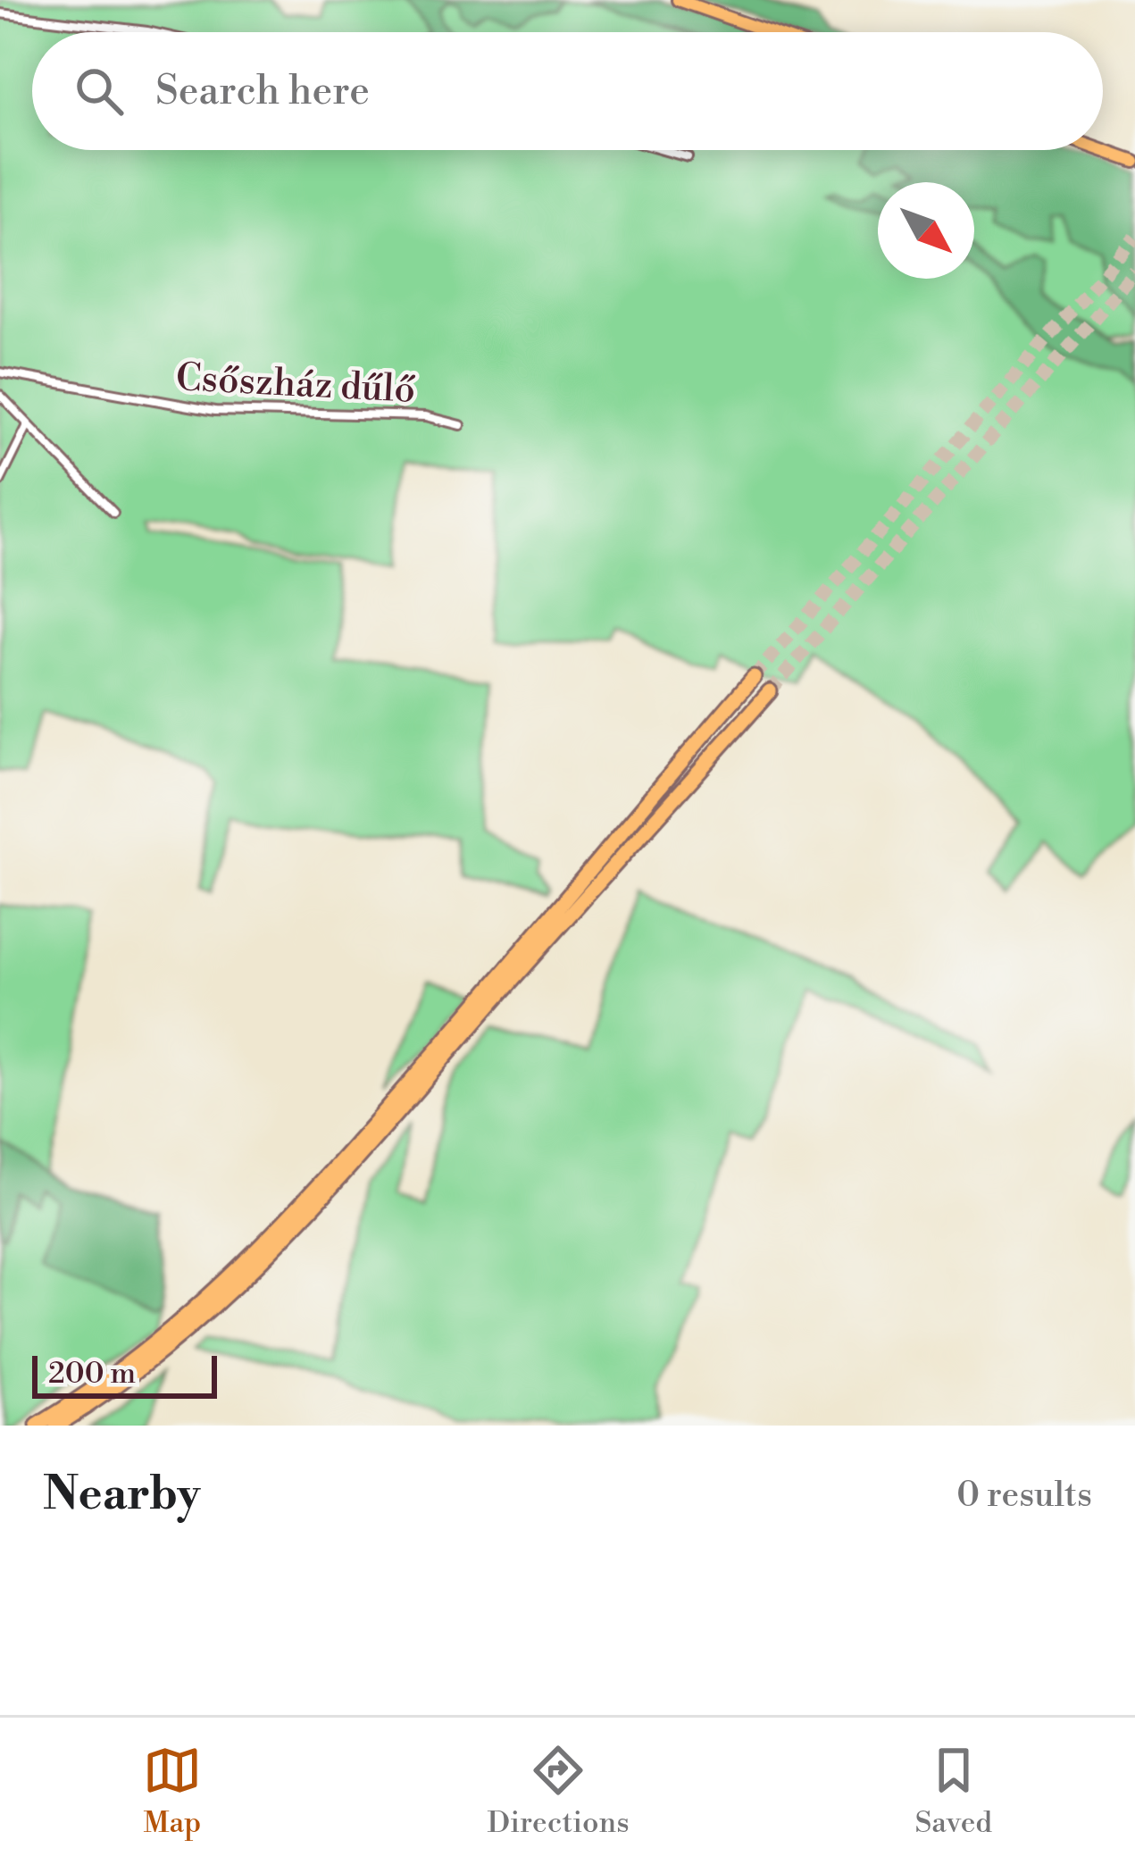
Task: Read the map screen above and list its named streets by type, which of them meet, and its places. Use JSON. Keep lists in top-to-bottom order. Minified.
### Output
{"streets":{"street":["Csőszház dűlő"]},"scale_bar":"200 m","north":"bottom right","page":{"search":"Search here","scale":"200 m","heading":["Nearby","0 results"],"nav":["Map","Directions","Saved"]}}
